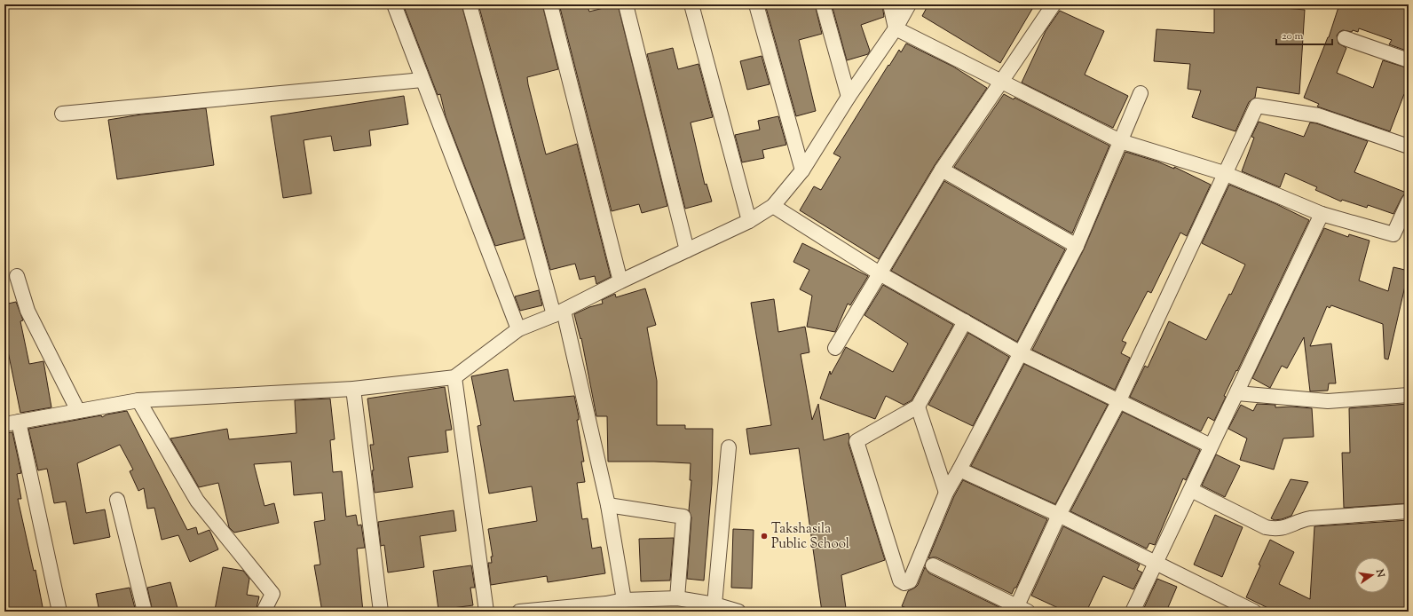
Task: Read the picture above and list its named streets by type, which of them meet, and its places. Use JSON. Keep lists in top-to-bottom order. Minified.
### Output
{"places":["Takshasila Public School"],"scale_bar":"20 m","north":"right"}
